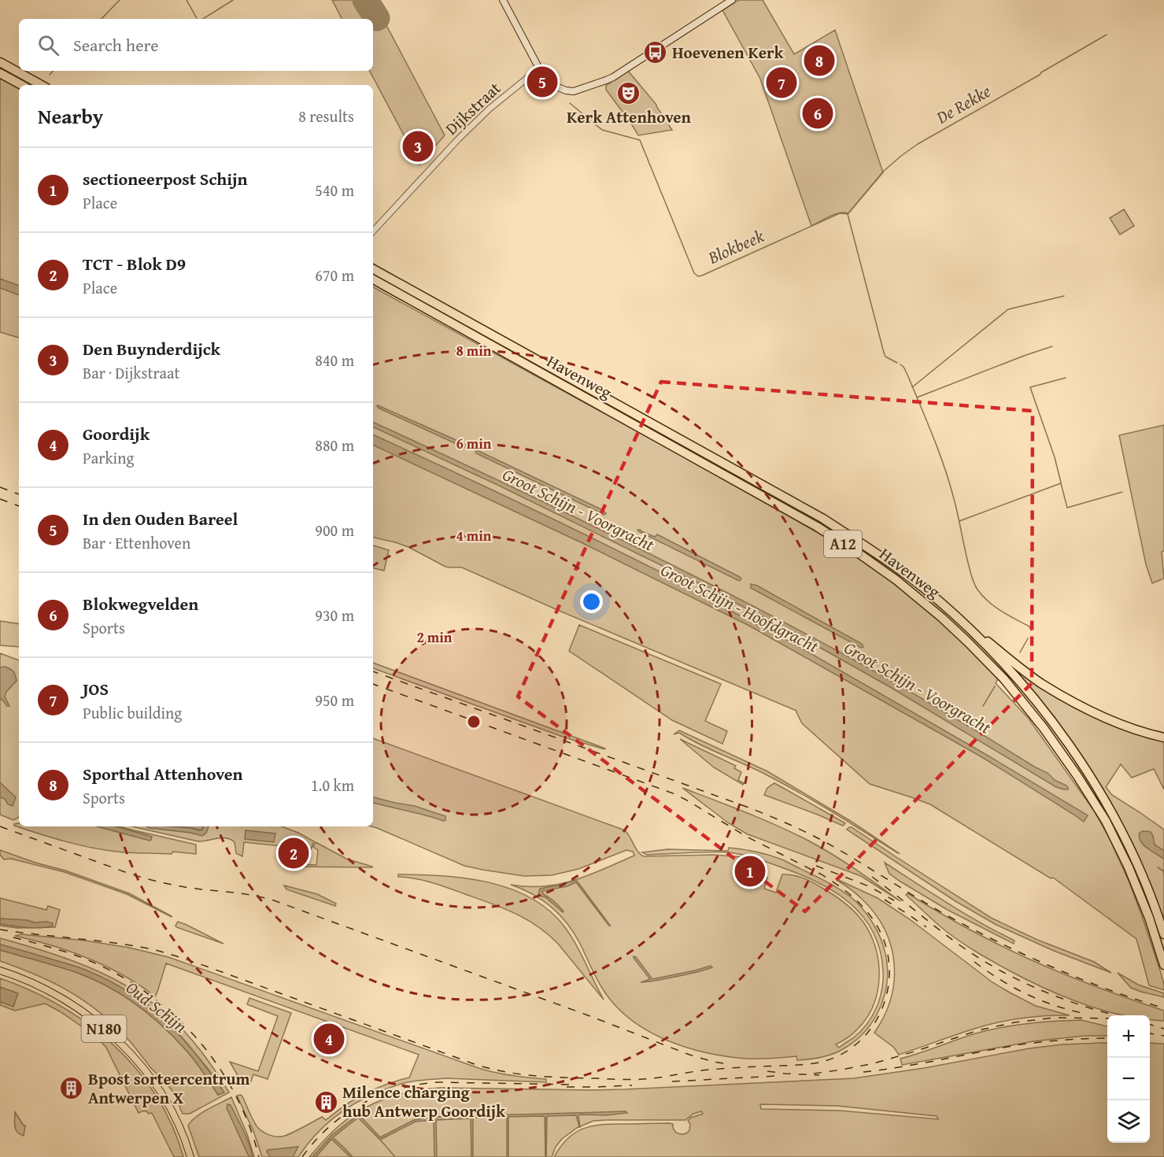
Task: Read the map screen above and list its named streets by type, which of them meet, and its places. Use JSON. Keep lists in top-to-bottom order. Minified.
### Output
{"streets":{"highway":["Havenweg","A12"],"main road":["N180"],"street":["Dijkstraat"]},"water":["De Rekke","Blokbeek","Groot Schijn - Voorgracht","Groot Schijn - Hoofdgracht","Oud Schijn"],"places":{"bus stop":["Hoevenen Kerk"],"theatre":["Kerk Attenhoven"],"building":["Bpost sorteercentrum Antwerpen X","Milence charging hub Antwerp Goordijk"]},"page":{"search":"Search here","pins":["8","5","7","6","3","2","1","4"],"heading":["Nearby","8 results"],"list":[{"mark":"1","name":"sectioneerpost Schijn","note":"Place","value":"540 m"},{"mark":"2","name":"TCT - Blok D9","note":"Place","value":"670 m"},{"mark":"3","name":"Den Buynderdijck","note":"Bar · Dijkstraat","value":"840 m"},{"mark":"4","name":"Goordijk","note":"Parking","value":"880 m"},{"mark":"5","name":"In den Ouden Bareel","note":"Bar · Ettenhoven","value":"900 m"},{"mark":"6","name":"Blokwegvelden","note":"Sports","value":"930 m"},{"mark":"7","name":"JOS","note":"Public building","value":"950 m"},{"mark":"8","name":"Sporthal Attenhoven","note":"Sports","value":"1.0 km"}],"map_buttons":["+","−"]},"rings":["8 min","6 min","4 min","2 min"]}
